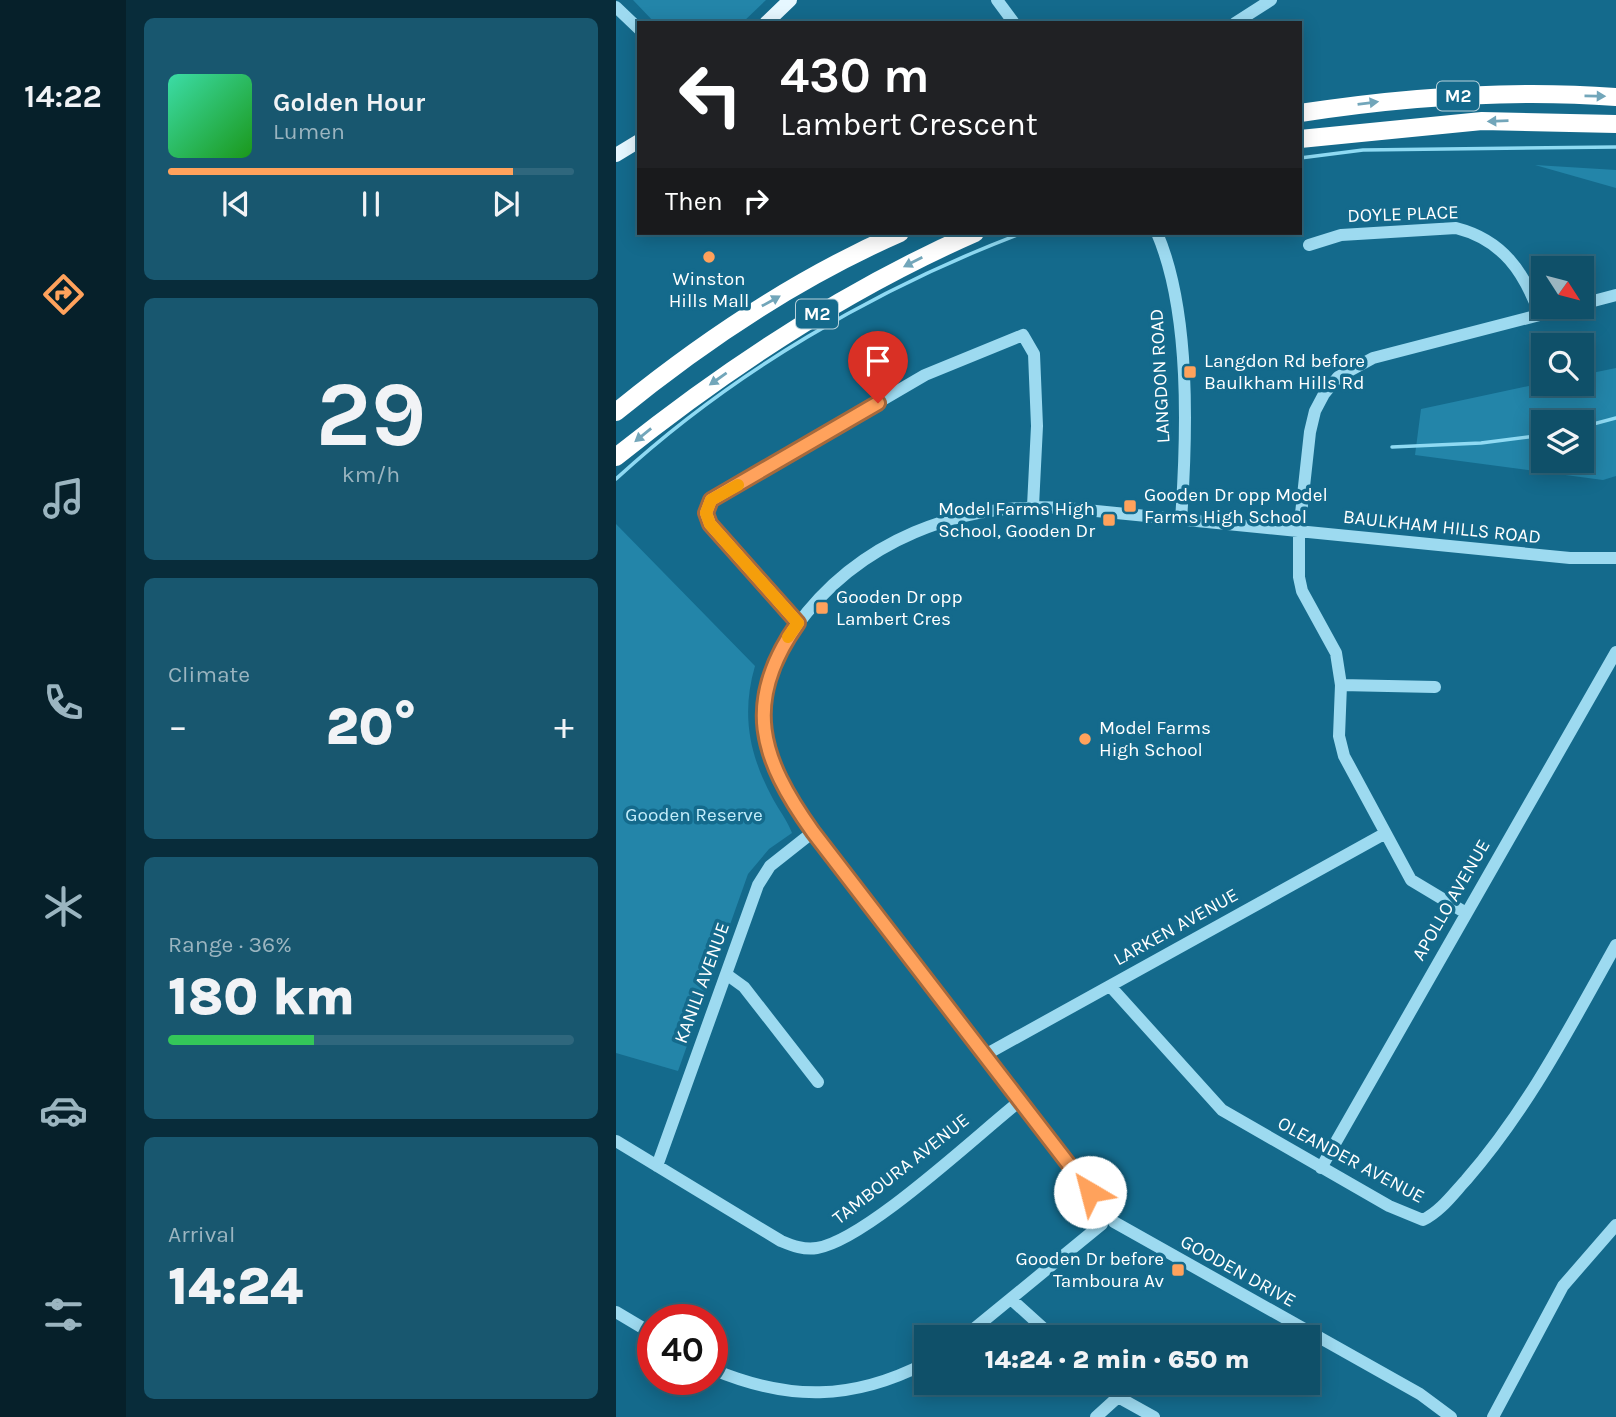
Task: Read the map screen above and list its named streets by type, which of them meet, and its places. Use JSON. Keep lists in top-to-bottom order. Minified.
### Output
{"streets":{"highway":["M2"],"street":["DOYLE PLACE","LANGDON ROAD","BAULKHAM HILLS ROAD","APOLLO AVENUE","LARKEN AVENUE","KANILI AVENUE","OLEANDER AVENUE","TAMBOURA AVENUE","GOODEN DRIVE"]},"crossings":[["LANGDON ROAD","BAULKHAM HILLS ROAD"],["APOLLO AVENUE","OLEANDER AVENUE"],["LARKEN AVENUE","OLEANDER AVENUE"],["KANILI AVENUE","TAMBOURA AVENUE"],["TAMBOURA AVENUE","GOODEN DRIVE"]],"parks":["Gooden Reserve"],"places":{"other":["Winston Hills Mall","Model Farms High School"],"transit":["Langdon Rd before Baulkham Hills Rd","Gooden Dr opp Model Farms High School","Model Farms High School, Gooden Dr","Gooden Dr opp Lambert Cres","Gooden Dr before Tamboura Av"]},"north":"bottom right","page":{"tabs":"14:22","turn":["430 m","Lambert Crescent"],"song":["Golden Hour","Lumen"],"then":"Then","tile":[["29","km/h"],"Climate",["Range · 36%","180 km"],["Arrival","14:24"]],"heat":["−","20°","+"],"limit":"40","trip":"14:24 · 2 min · 650 m"}}
